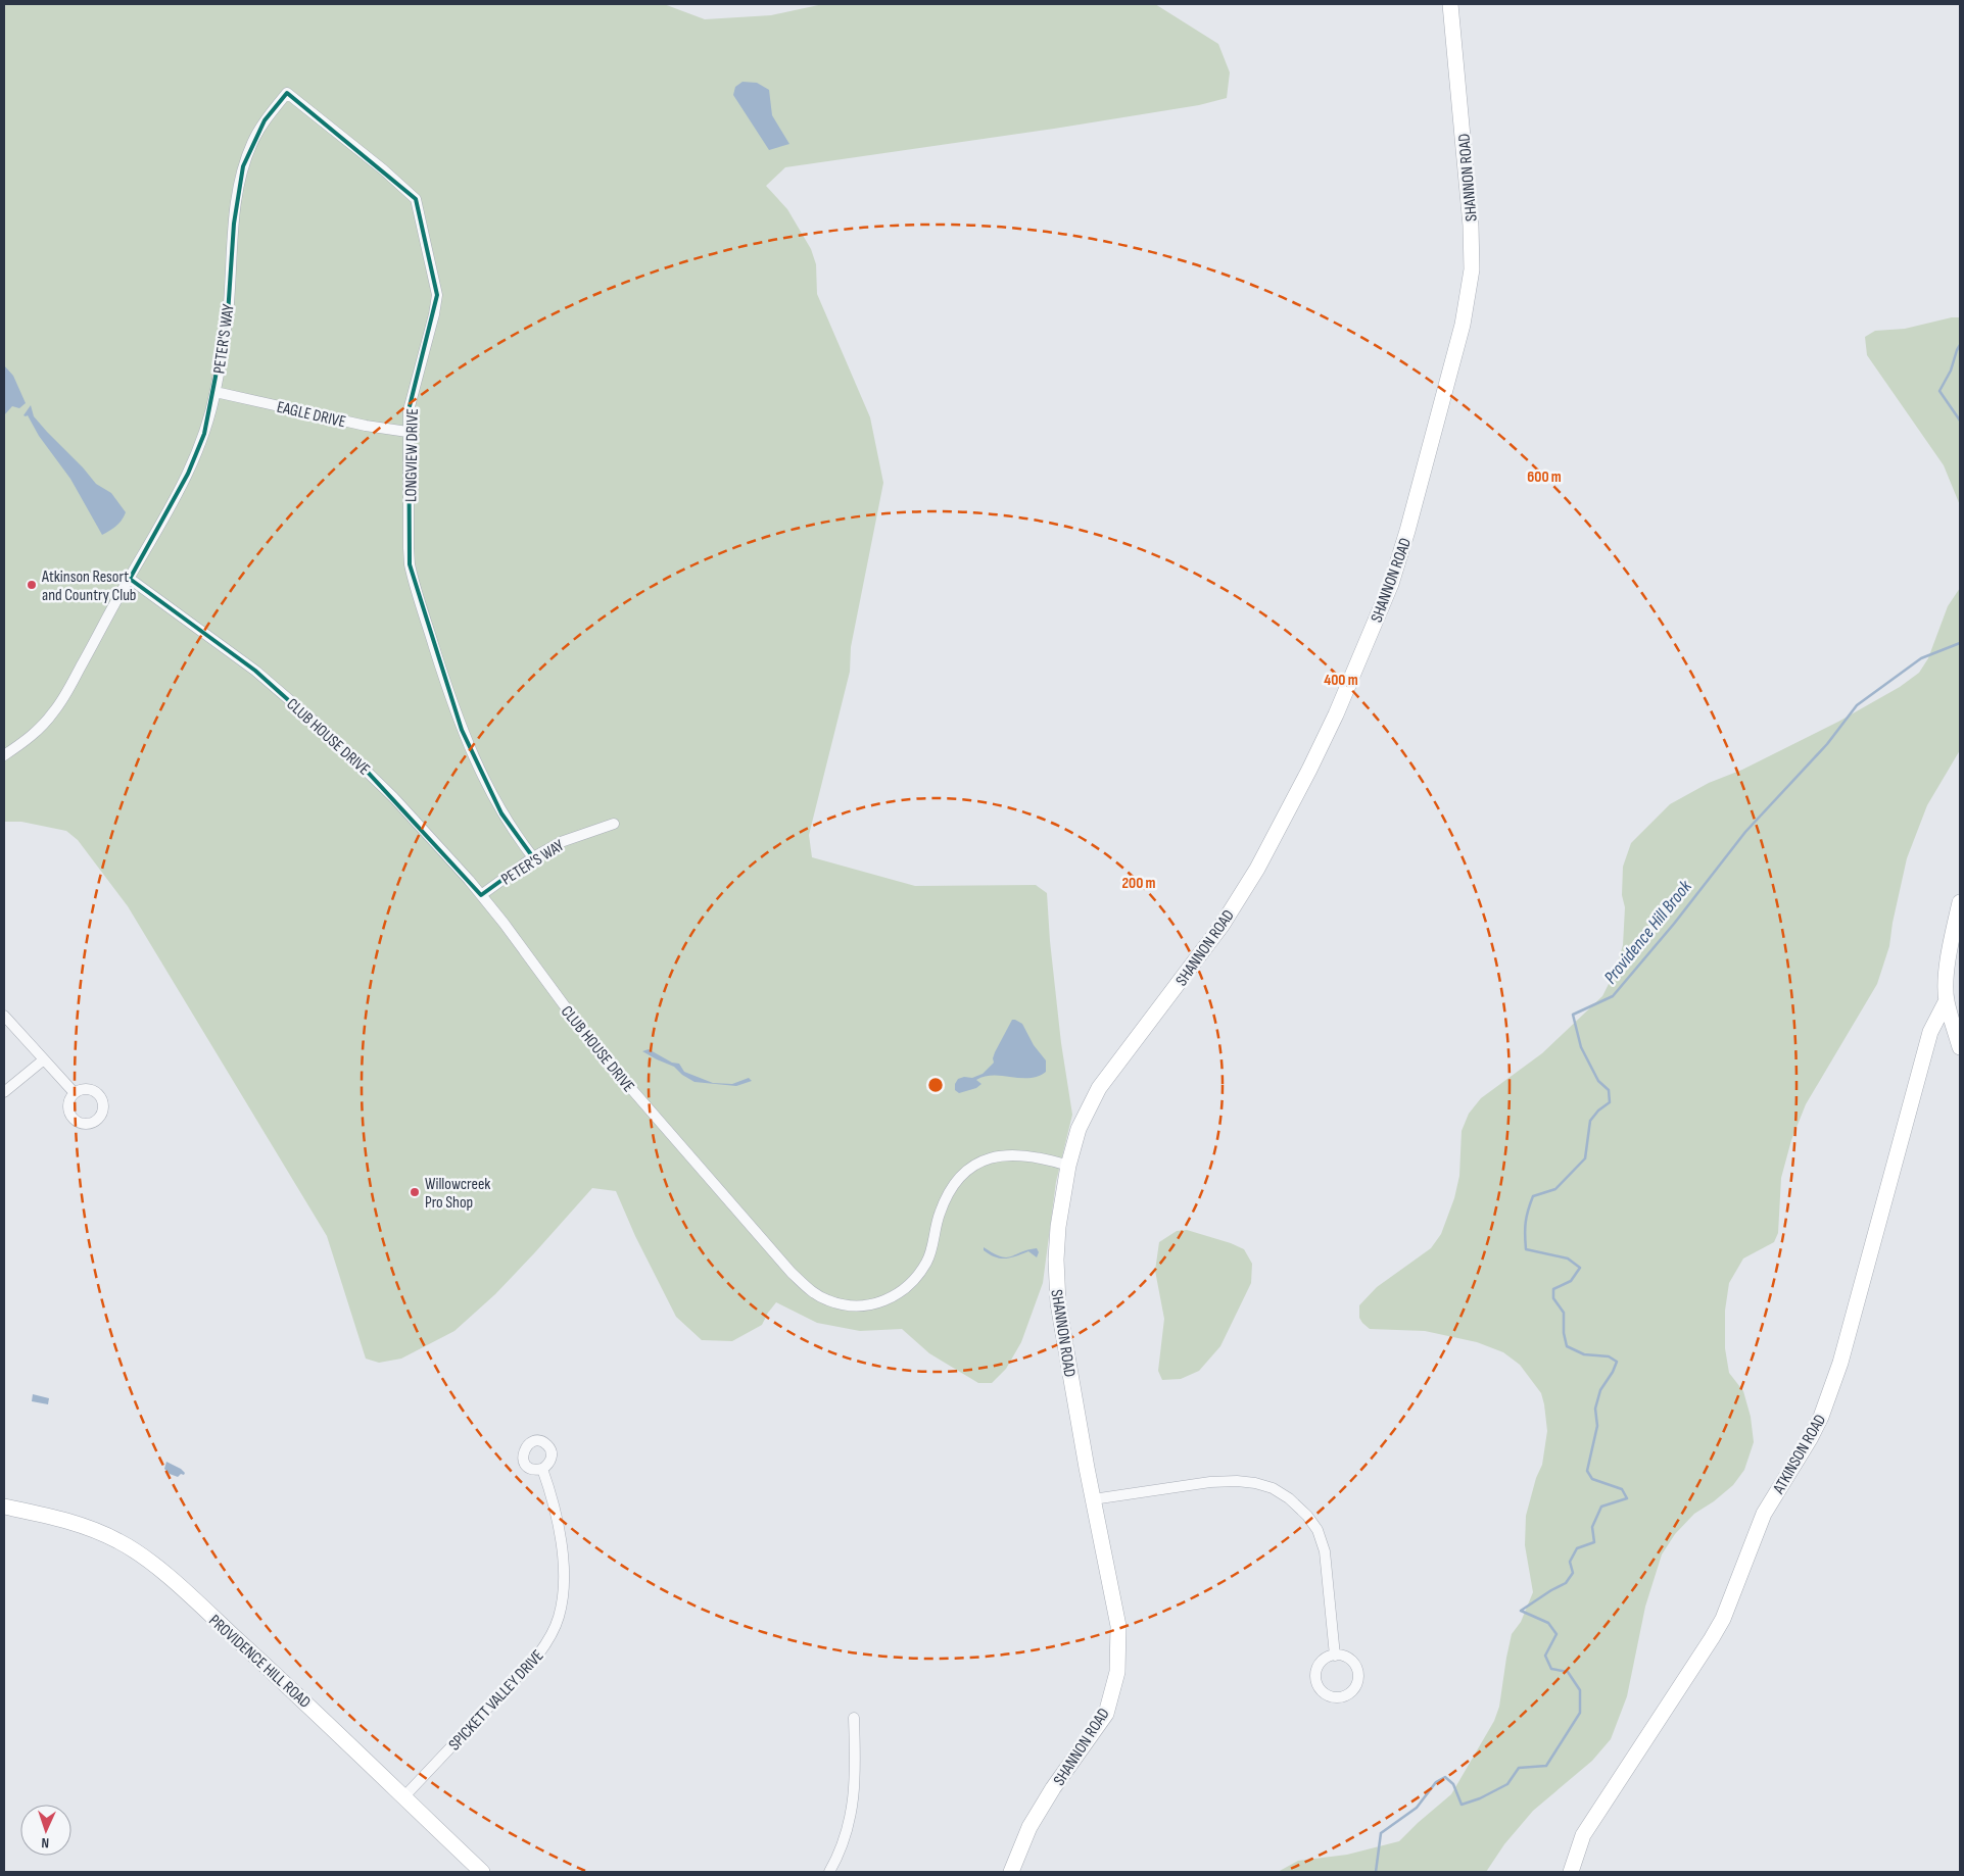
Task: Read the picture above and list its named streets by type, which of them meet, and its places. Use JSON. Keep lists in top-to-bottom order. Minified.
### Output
{"streets":{"street":["SHANNON ROAD","PETER'S WAY","EAGLE DRIVE","LONGVIEW DRIVE","CLUB HOUSE DRIVE","ATKINSON ROAD","PROVIDENCE HILL ROAD","SPICKETT VALLEY DRIVE"]},"crossings":[["SHANNON ROAD","CLUB HOUSE DRIVE"],["PETER'S WAY","EAGLE DRIVE"],["PETER'S WAY","LONGVIEW DRIVE"],["PETER'S WAY","CLUB HOUSE DRIVE"],["EAGLE DRIVE","LONGVIEW DRIVE"],["PROVIDENCE HILL ROAD","SPICKETT VALLEY DRIVE"]],"water":["Providence Hill Brook"],"places":["Atkinson Resort and Country Club","Willowcreek Pro Shop"],"north":"bottom","rings":["600 m","400 m","200 m"]}
